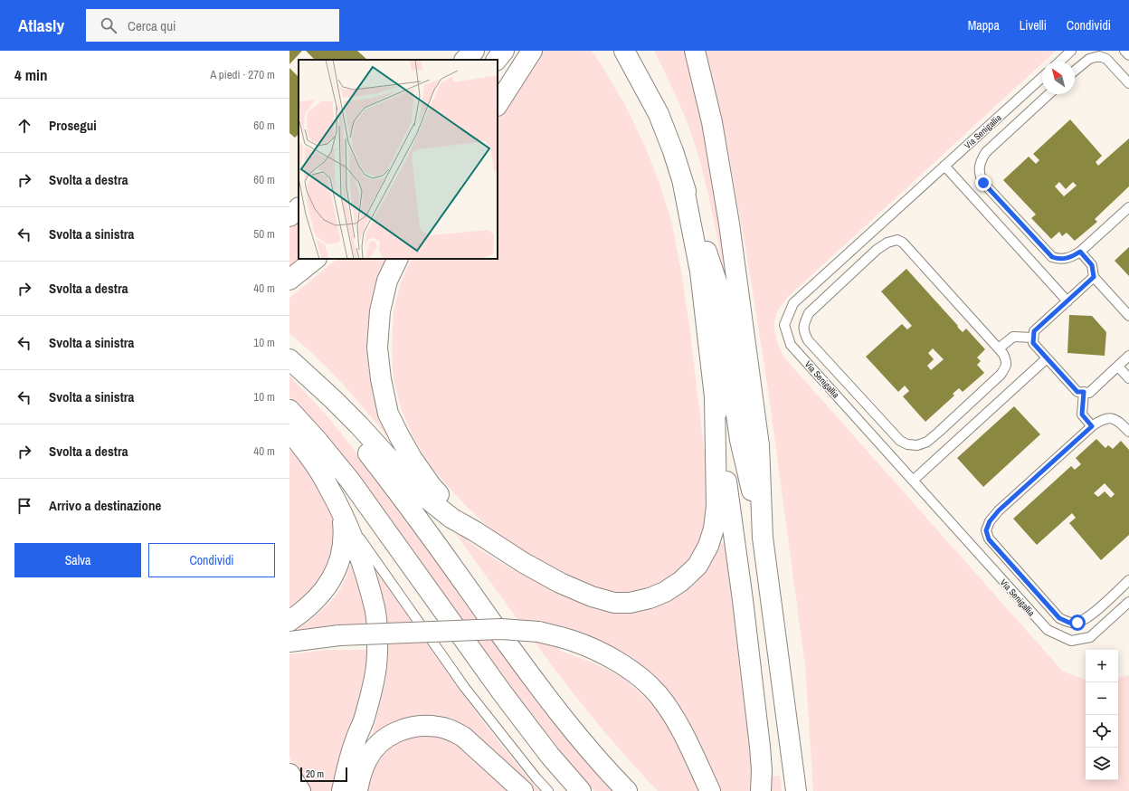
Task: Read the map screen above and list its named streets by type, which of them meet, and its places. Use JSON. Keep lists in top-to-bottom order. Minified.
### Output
{"streets":{"lane":["Via Senigallia"]},"scale_bar":"20 m","north":"top left","page":{"header":"Atlasly","search":"Cerca qui","nav":["Mappa","Livelli","Condividi"],"heading":["4 min","A piedi · 270 m"],"list":[["Prosegui","60 m"],["Svolta a destra","60 m"],["Svolta a sinistra","50 m"],["Svolta a destra","40 m"],["Svolta a sinistra","10 m"],["Svolta a sinistra","10 m"],["Svolta a destra","40 m"],"Arrivo a destinazione"],"buttons":["Salva","Condividi"],"map_buttons":["+","−"],"scale":"20 m"}}
